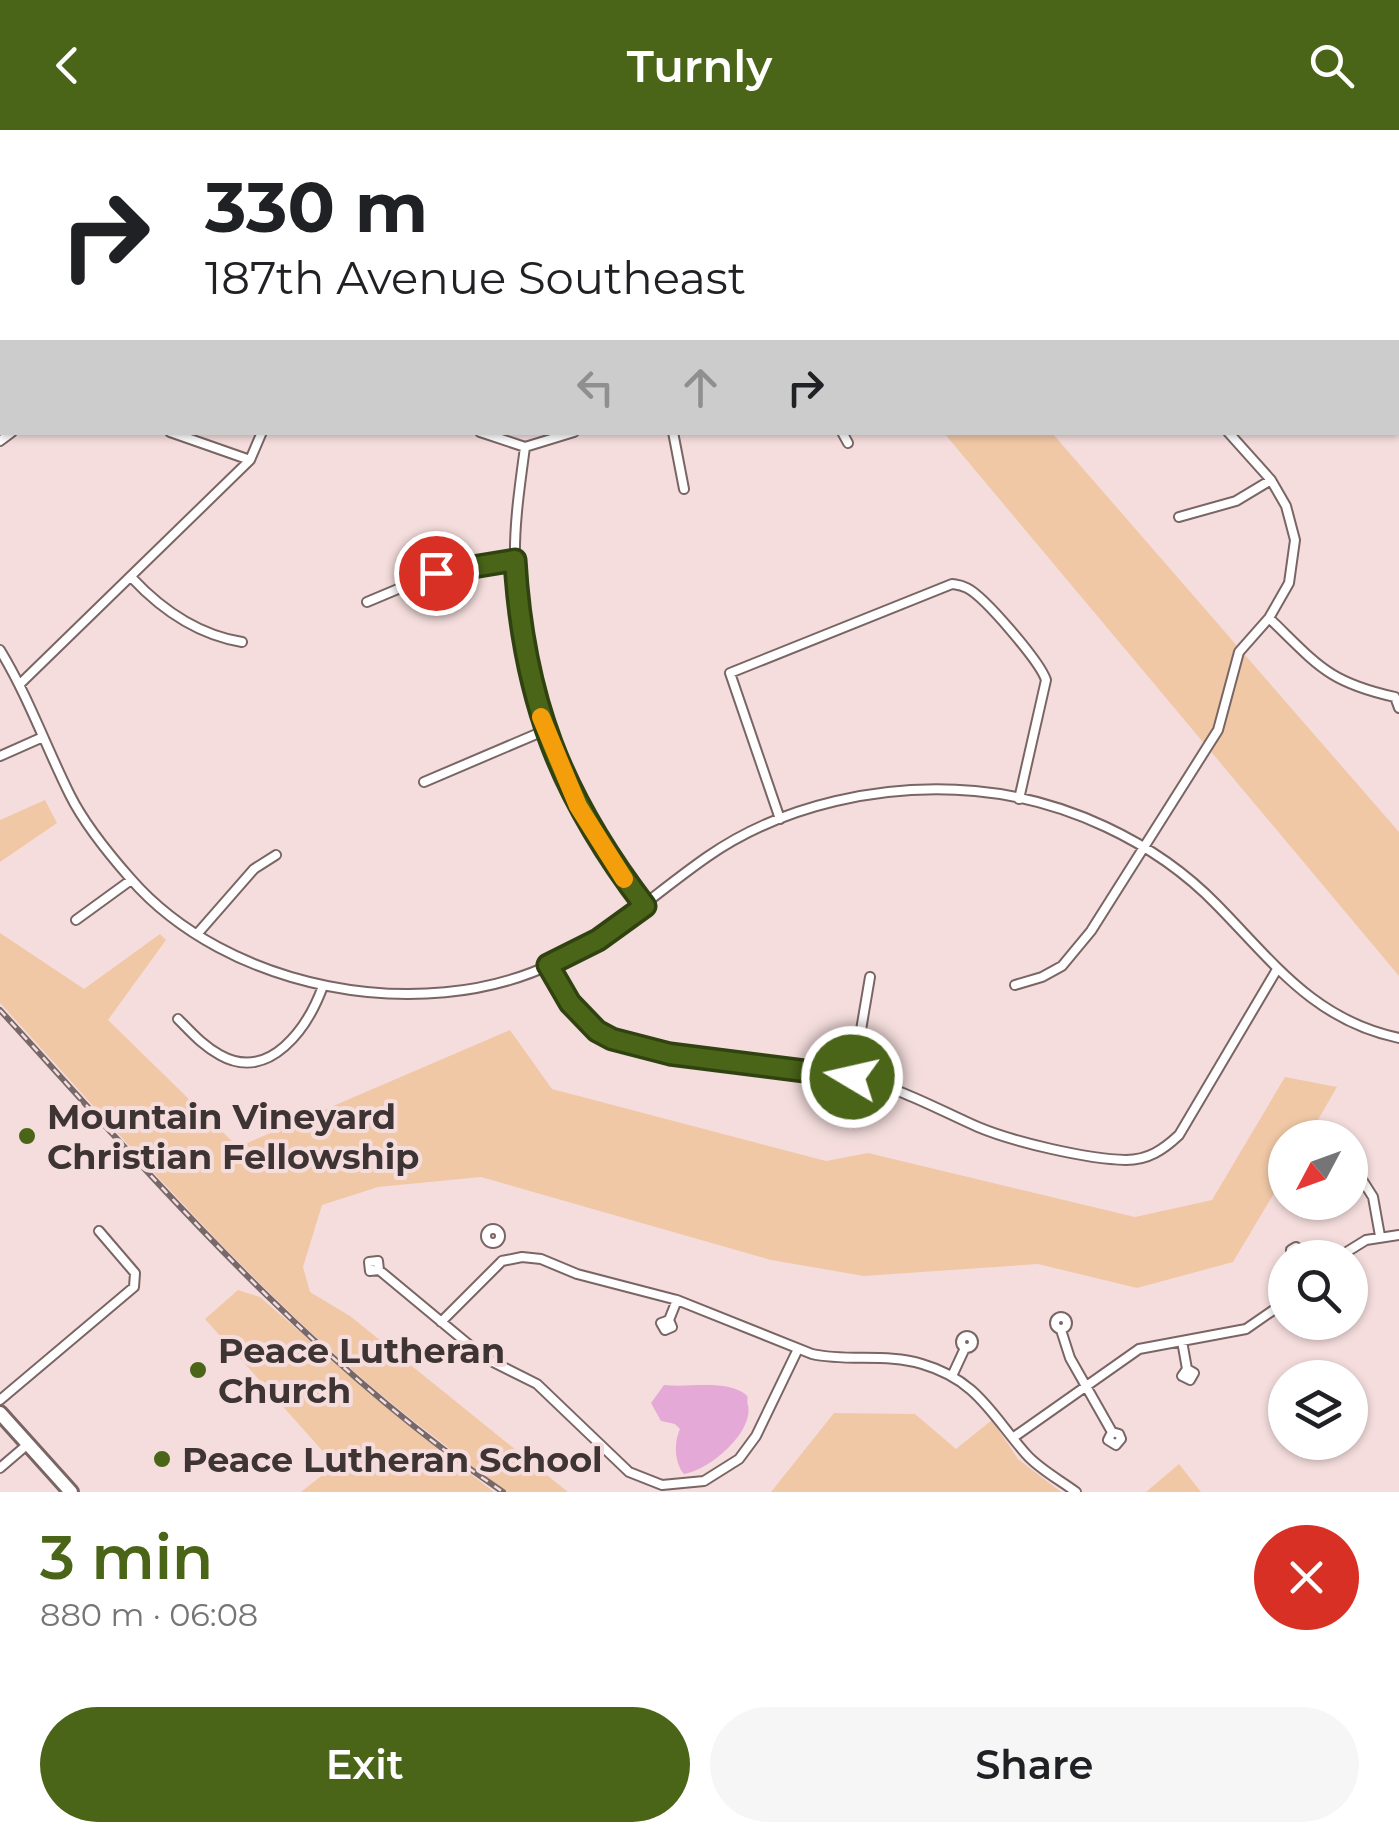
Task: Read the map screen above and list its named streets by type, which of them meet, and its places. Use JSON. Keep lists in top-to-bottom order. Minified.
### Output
{"places":["Mountain Vineyard Christian Fellowship","Peace Lutheran Church","Peace Lutheran School"],"north":"bottom left","page":{"header":"Turnly","turn":["330 m","187th Avenue Southeast"],"heading":["3 min","880 m · 06:08"],"buttons":["Exit","Share"]}}
